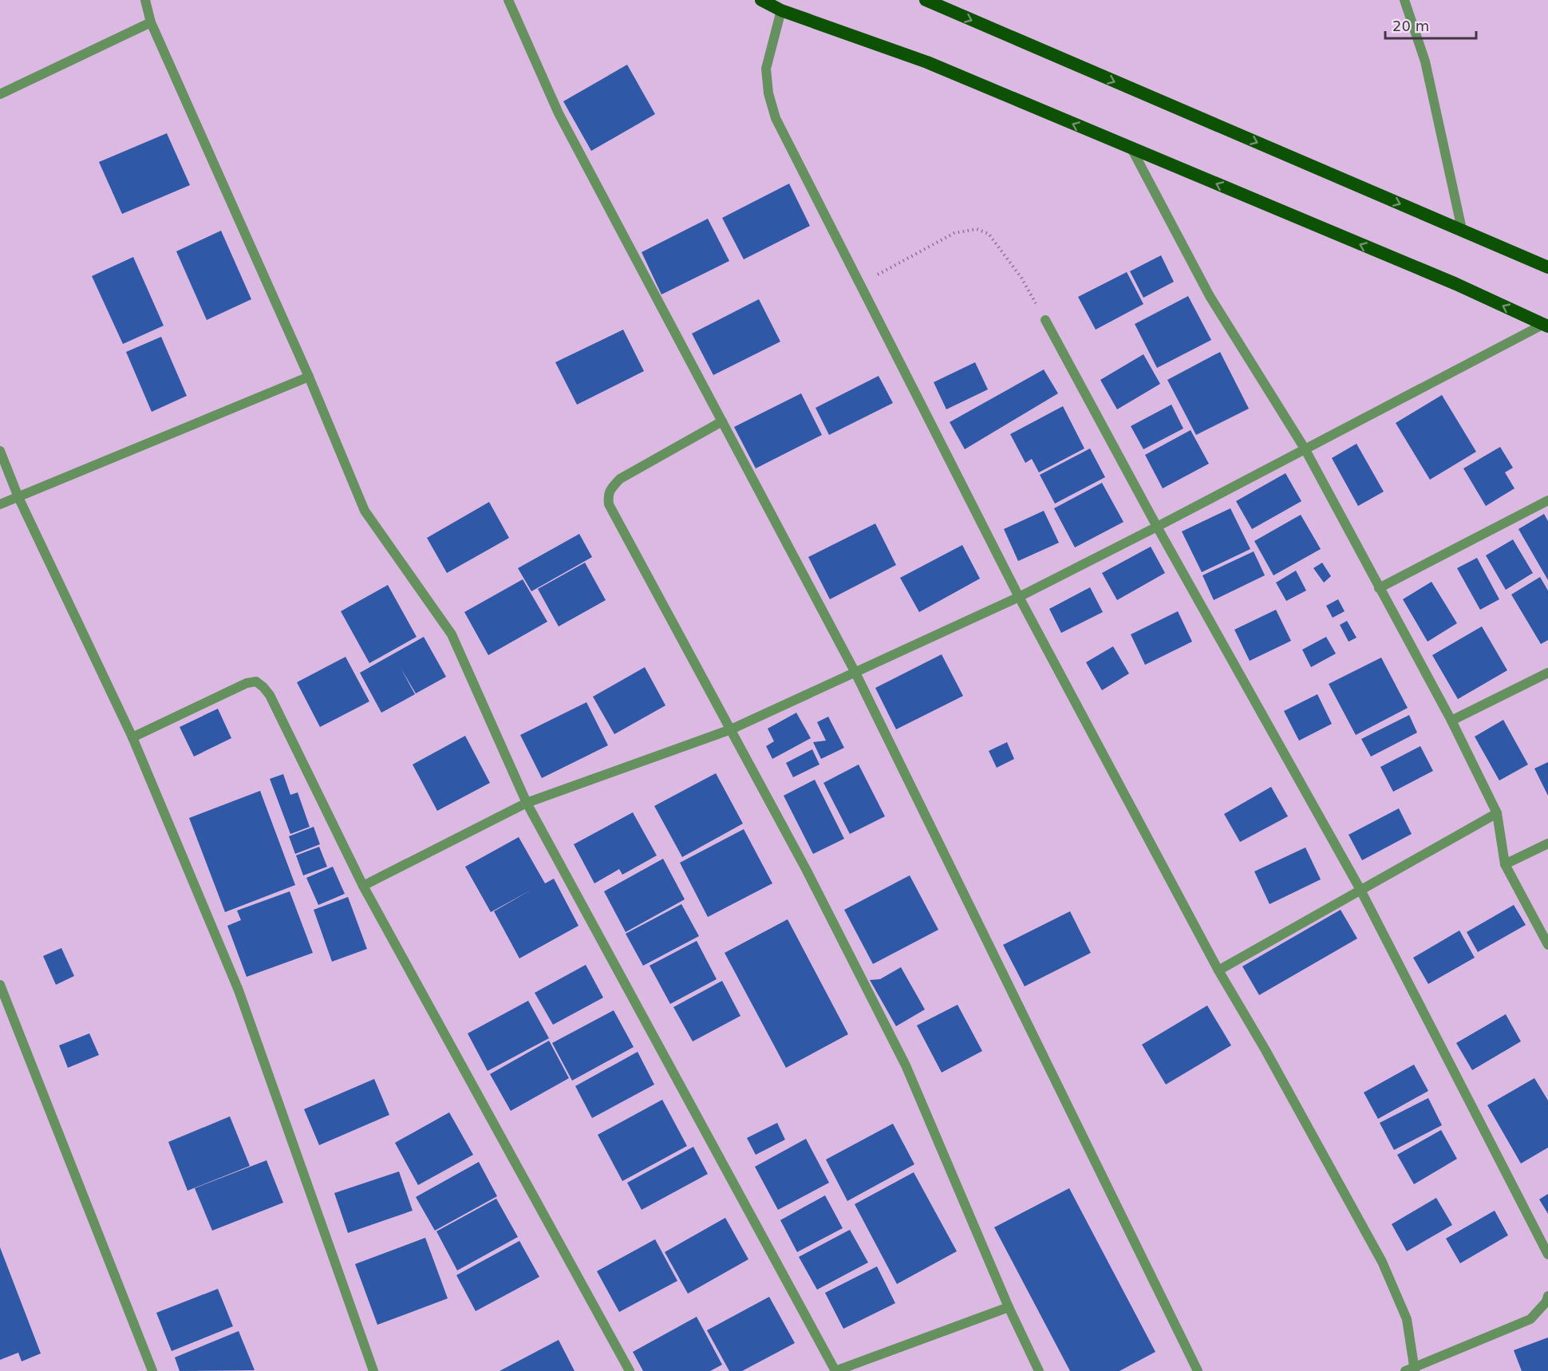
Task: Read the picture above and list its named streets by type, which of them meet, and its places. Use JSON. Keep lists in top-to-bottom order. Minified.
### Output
{"scale_bar":"20 m"}
